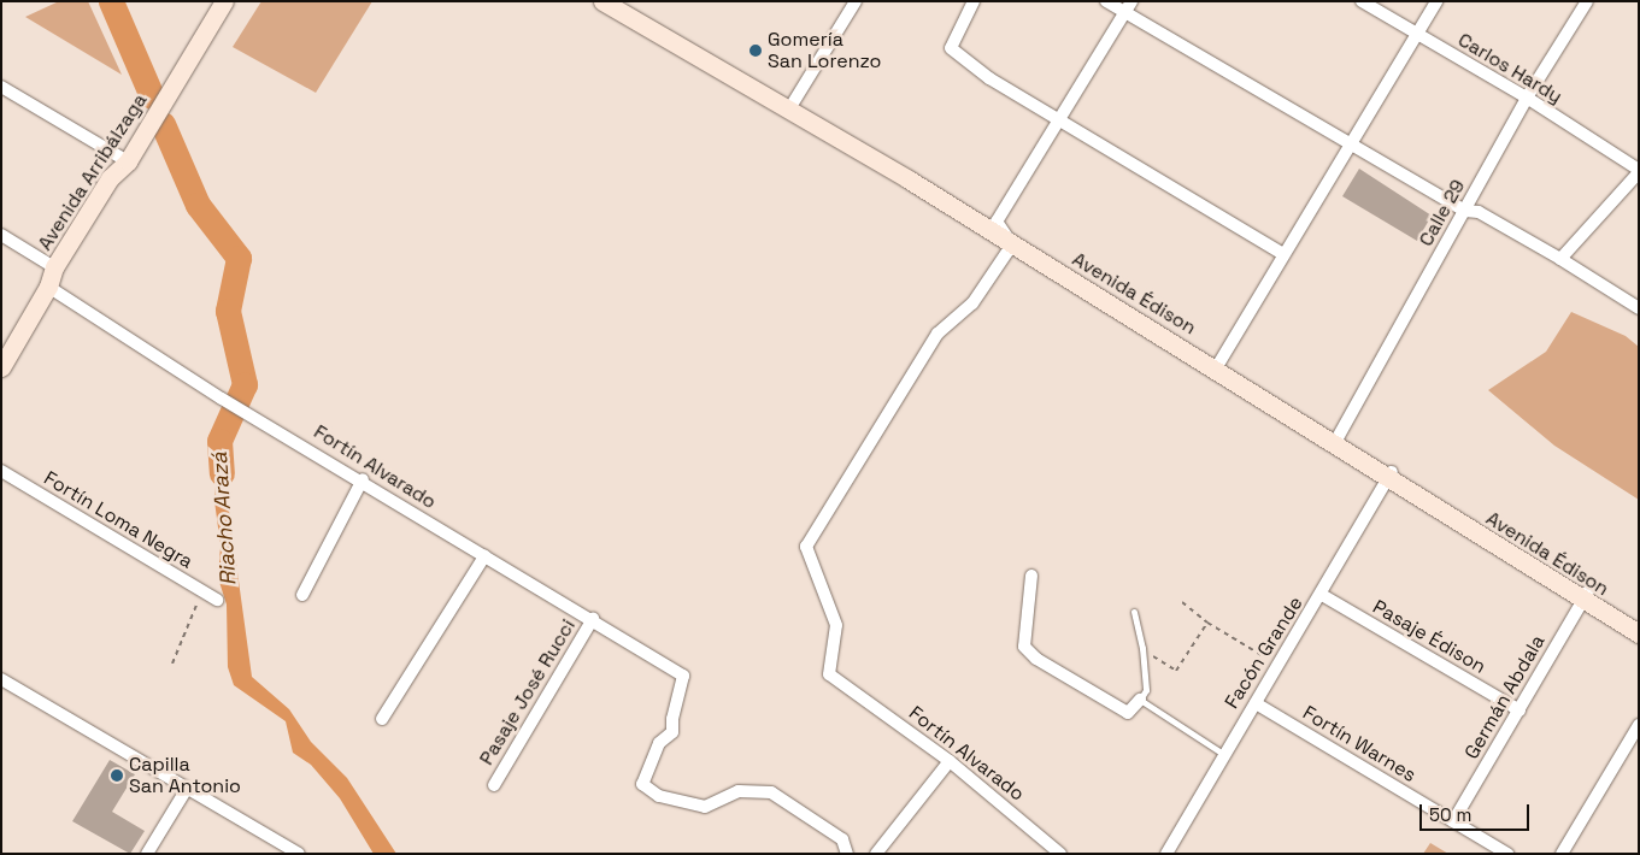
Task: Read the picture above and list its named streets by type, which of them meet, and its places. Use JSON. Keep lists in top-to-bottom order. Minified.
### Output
{"streets":{"main road":["Avenida Arribálzaga","Avenida Édison"],"street":["Carlos Hardy","Calle 29","Fortín Alvarado","Fortín Loma Negra","Pasaje Édison","Facón Grande","Pasaje José Rucci","Germán Abdala","Fortín Warnes"]},"crossings":[["Carlos Hardy","Calle 29"],["Avenida Arribálzaga","Fortín Alvarado"],["Calle 29","Avenida Édison"],["Avenida Édison","Fortín Alvarado"],["Avenida Édison","Facón Grande"],["Avenida Édison","Germán Abdala"],["Fortín Alvarado","Pasaje José Rucci"],["Pasaje Édison","Facón Grande"],["Pasaje Édison","Germán Abdala"],["Facón Grande","Fortín Warnes"],["Germán Abdala","Fortín Warnes"]],"water":["Riacho Arazá"],"places":["Gomería San Lorenzo","Capilla San Antonio"],"scale_bar":"50 m"}
